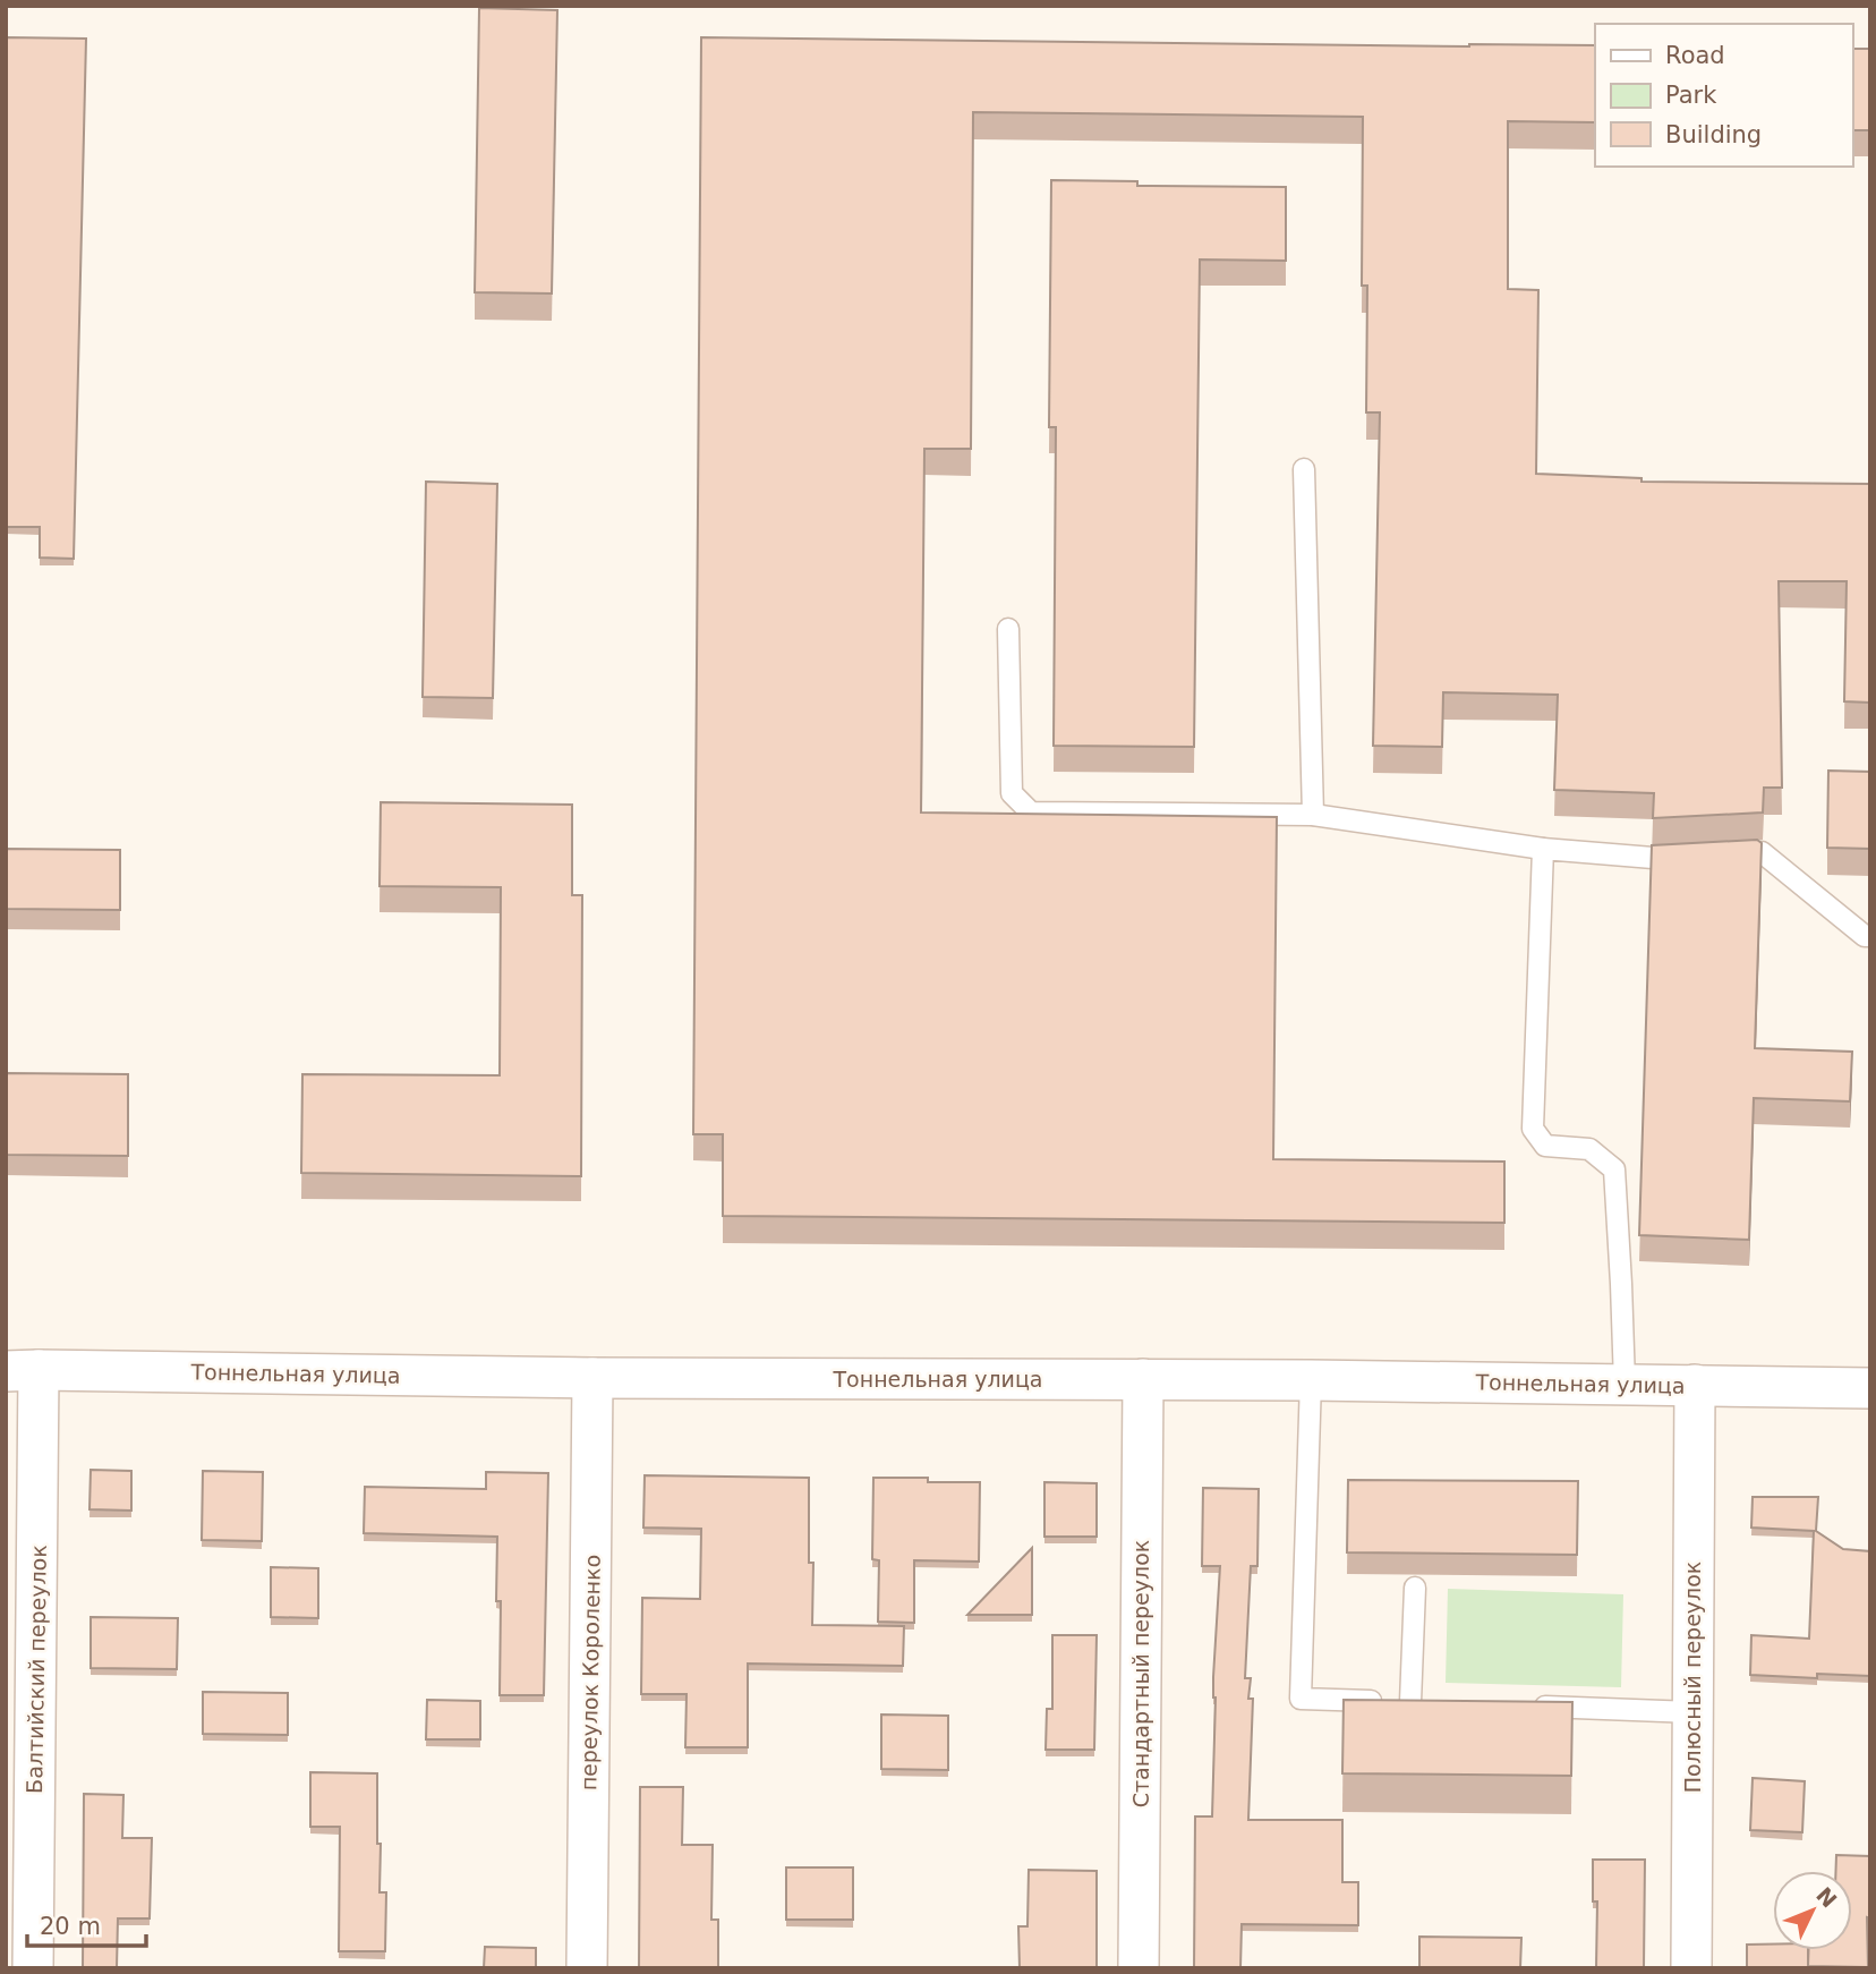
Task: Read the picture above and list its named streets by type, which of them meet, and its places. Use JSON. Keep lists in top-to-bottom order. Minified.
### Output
{"streets":{"street":["Тоннельная улица","Балтийский переулок","переулок Короленко","Стандартный переулок","Полюсный переулок"]},"crossings":[["Тоннельная улица","Балтийский переулок"],["Тоннельная улица","переулок Короленко"],["Тоннельная улица","Стандартный переулок"],["Тоннельная улица","Полюсный переулок"]],"legend":["Road","Park","Building"],"scale_bar":"20 m","north":"top right"}
